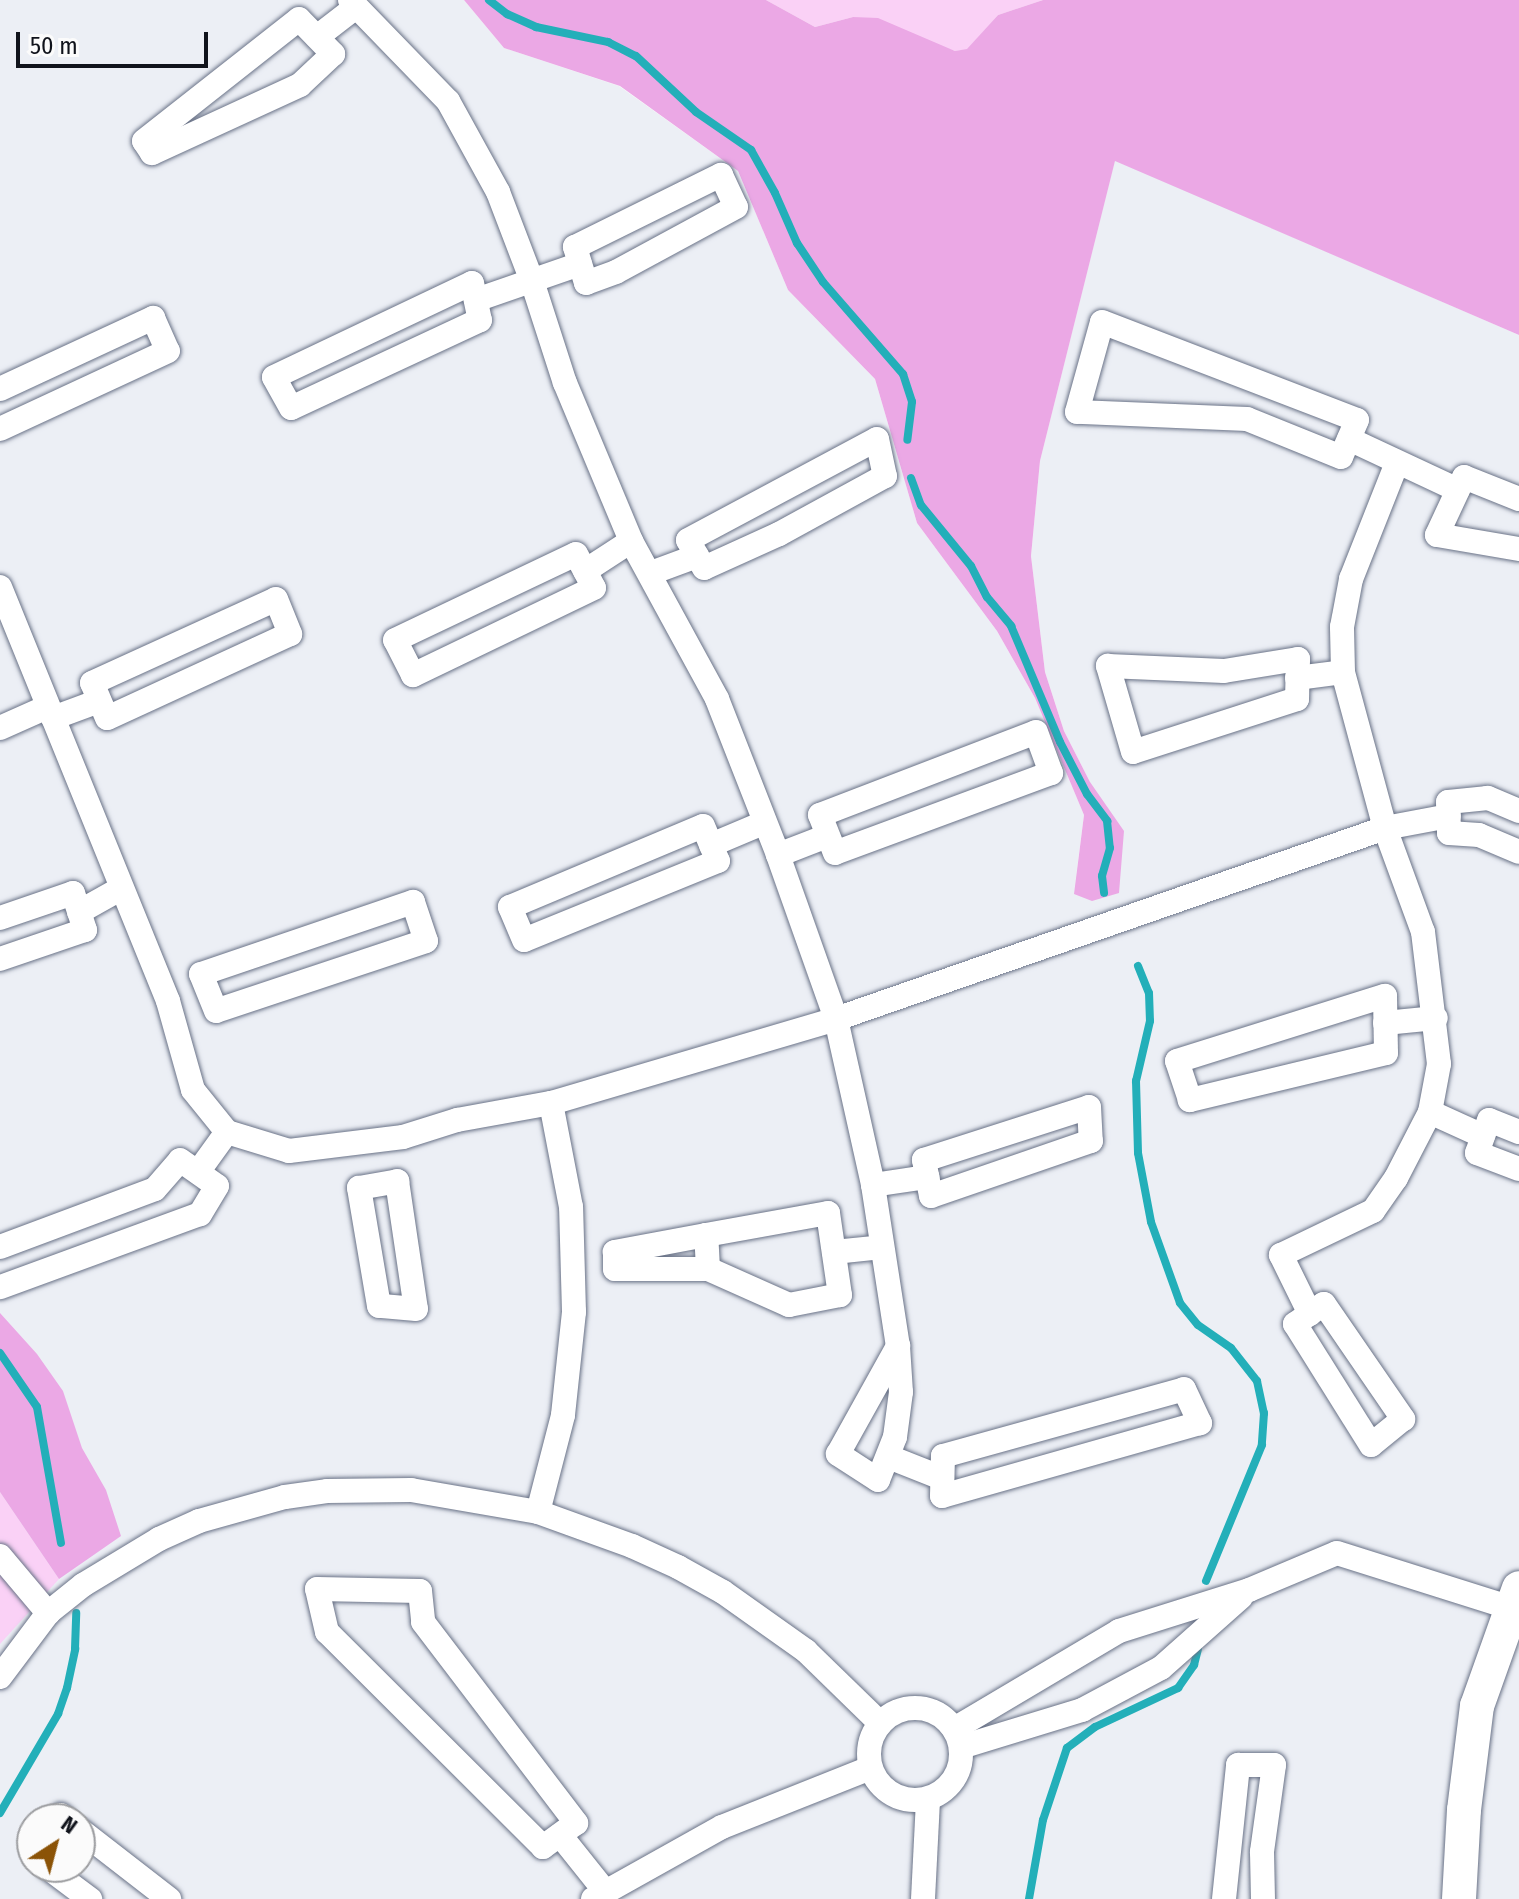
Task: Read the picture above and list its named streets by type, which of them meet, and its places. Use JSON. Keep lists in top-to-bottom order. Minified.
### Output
{"scale_bar":"50 m","north":"top right"}
